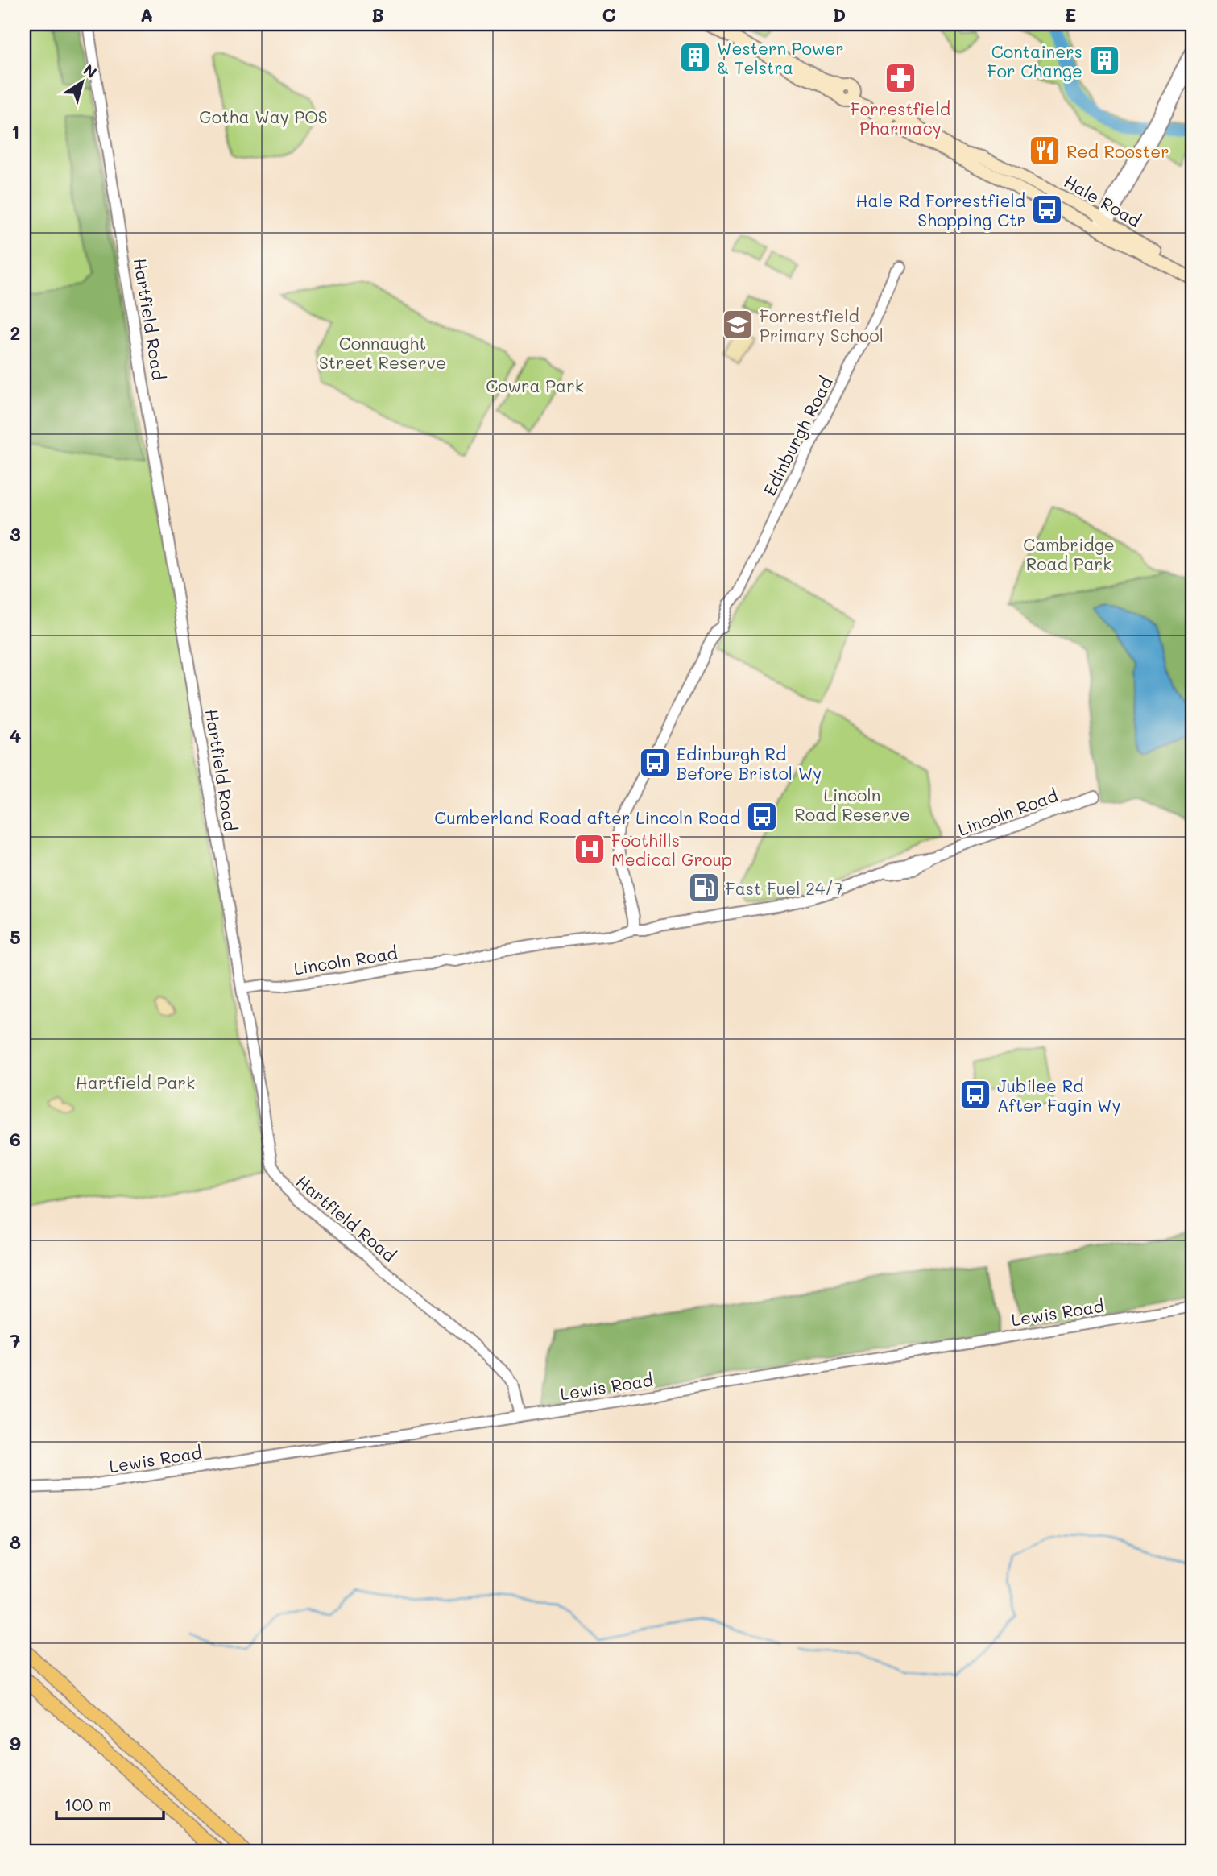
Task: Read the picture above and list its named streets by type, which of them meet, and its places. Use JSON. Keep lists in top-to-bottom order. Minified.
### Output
{"streets":{"main road":["Hale Road"],"street":["Hartfield Road","Edinburgh Road","Lincoln Road","Lewis Road"]},"crossings":[["Hartfield Road","Lincoln Road"],["Hartfield Road","Lewis Road"],["Edinburgh Road","Lincoln Road"]],"parks":["Gotha Way POS","Connaught Street Reserve","Cowra Park","Cambridge Road Park","Lincoln Road Reserve","Hartfield Park"],"places":{"building":["Western Power & Telstra","Containers For Change"],"pharmacy":["Forrestfield Pharmacy"],"restaurant":["Red Rooster"],"bus stop":["Hale Rd Forrestfield Shopping Ctr","Edinburgh Rd Before Bristol Wy","Cumberland Road after Lincoln Road","Jubilee Rd After Fagin Wy"],"school or university":["Forrestfield Primary School"],"hospital":["Foothills Medical Group"],"fuel station":["Fast Fuel 24/7"]},"scale_bar":"100 m","north":"top right","grid":{"columns":["A","B","C","D","E"],"rows":["1","2","3","4","5","6","7","8","9"]}}
